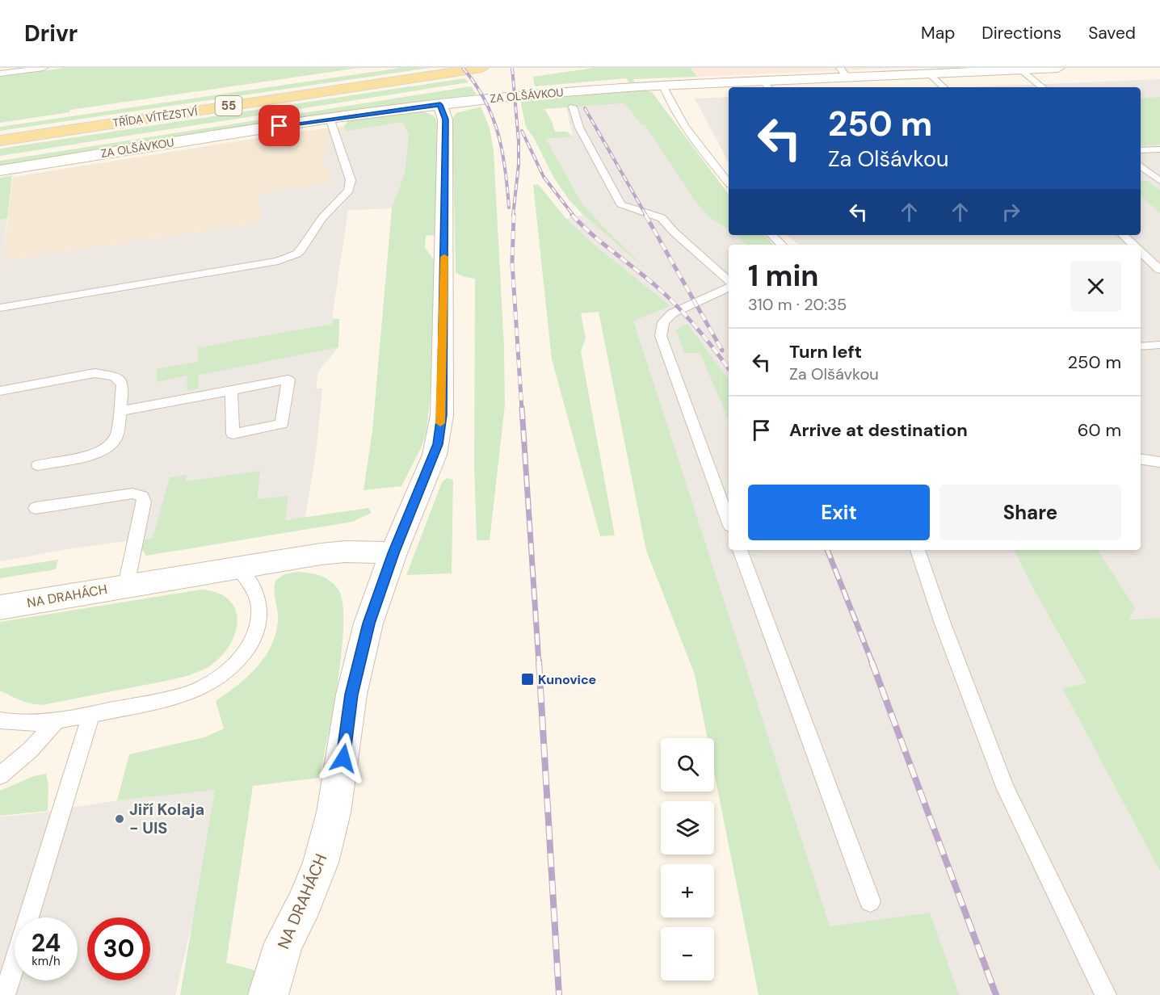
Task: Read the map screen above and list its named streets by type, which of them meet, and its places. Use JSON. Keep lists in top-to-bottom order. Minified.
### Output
{"streets":{"main road":["55","TŘÍDA VÍTĚZSTVÍ"],"street":["ZA OLŠÁVKOU","NA DRAHÁCH"]},"crossings":[["ZA OLŠÁVKOU","NA DRAHÁCH"]],"places":{"transit":["Kunovice"],"other":["Jiří Kolaja - UIS"]},"page":{"header":"Drivr","nav":["Map","Directions","Saved"],"turn":["250 m","Za Olšávkou"],"heading":["1 min","310 m · 20:35"],"list":[{"name":"Turn left","note":"Za Olšávkou","value":"250 m"},{"name":"Arrive at destination","value":"60 m"}],"buttons":["Exit","Share"],"map_buttons":["+","−"],"speed":"24 km/h","limit":"30"}}
